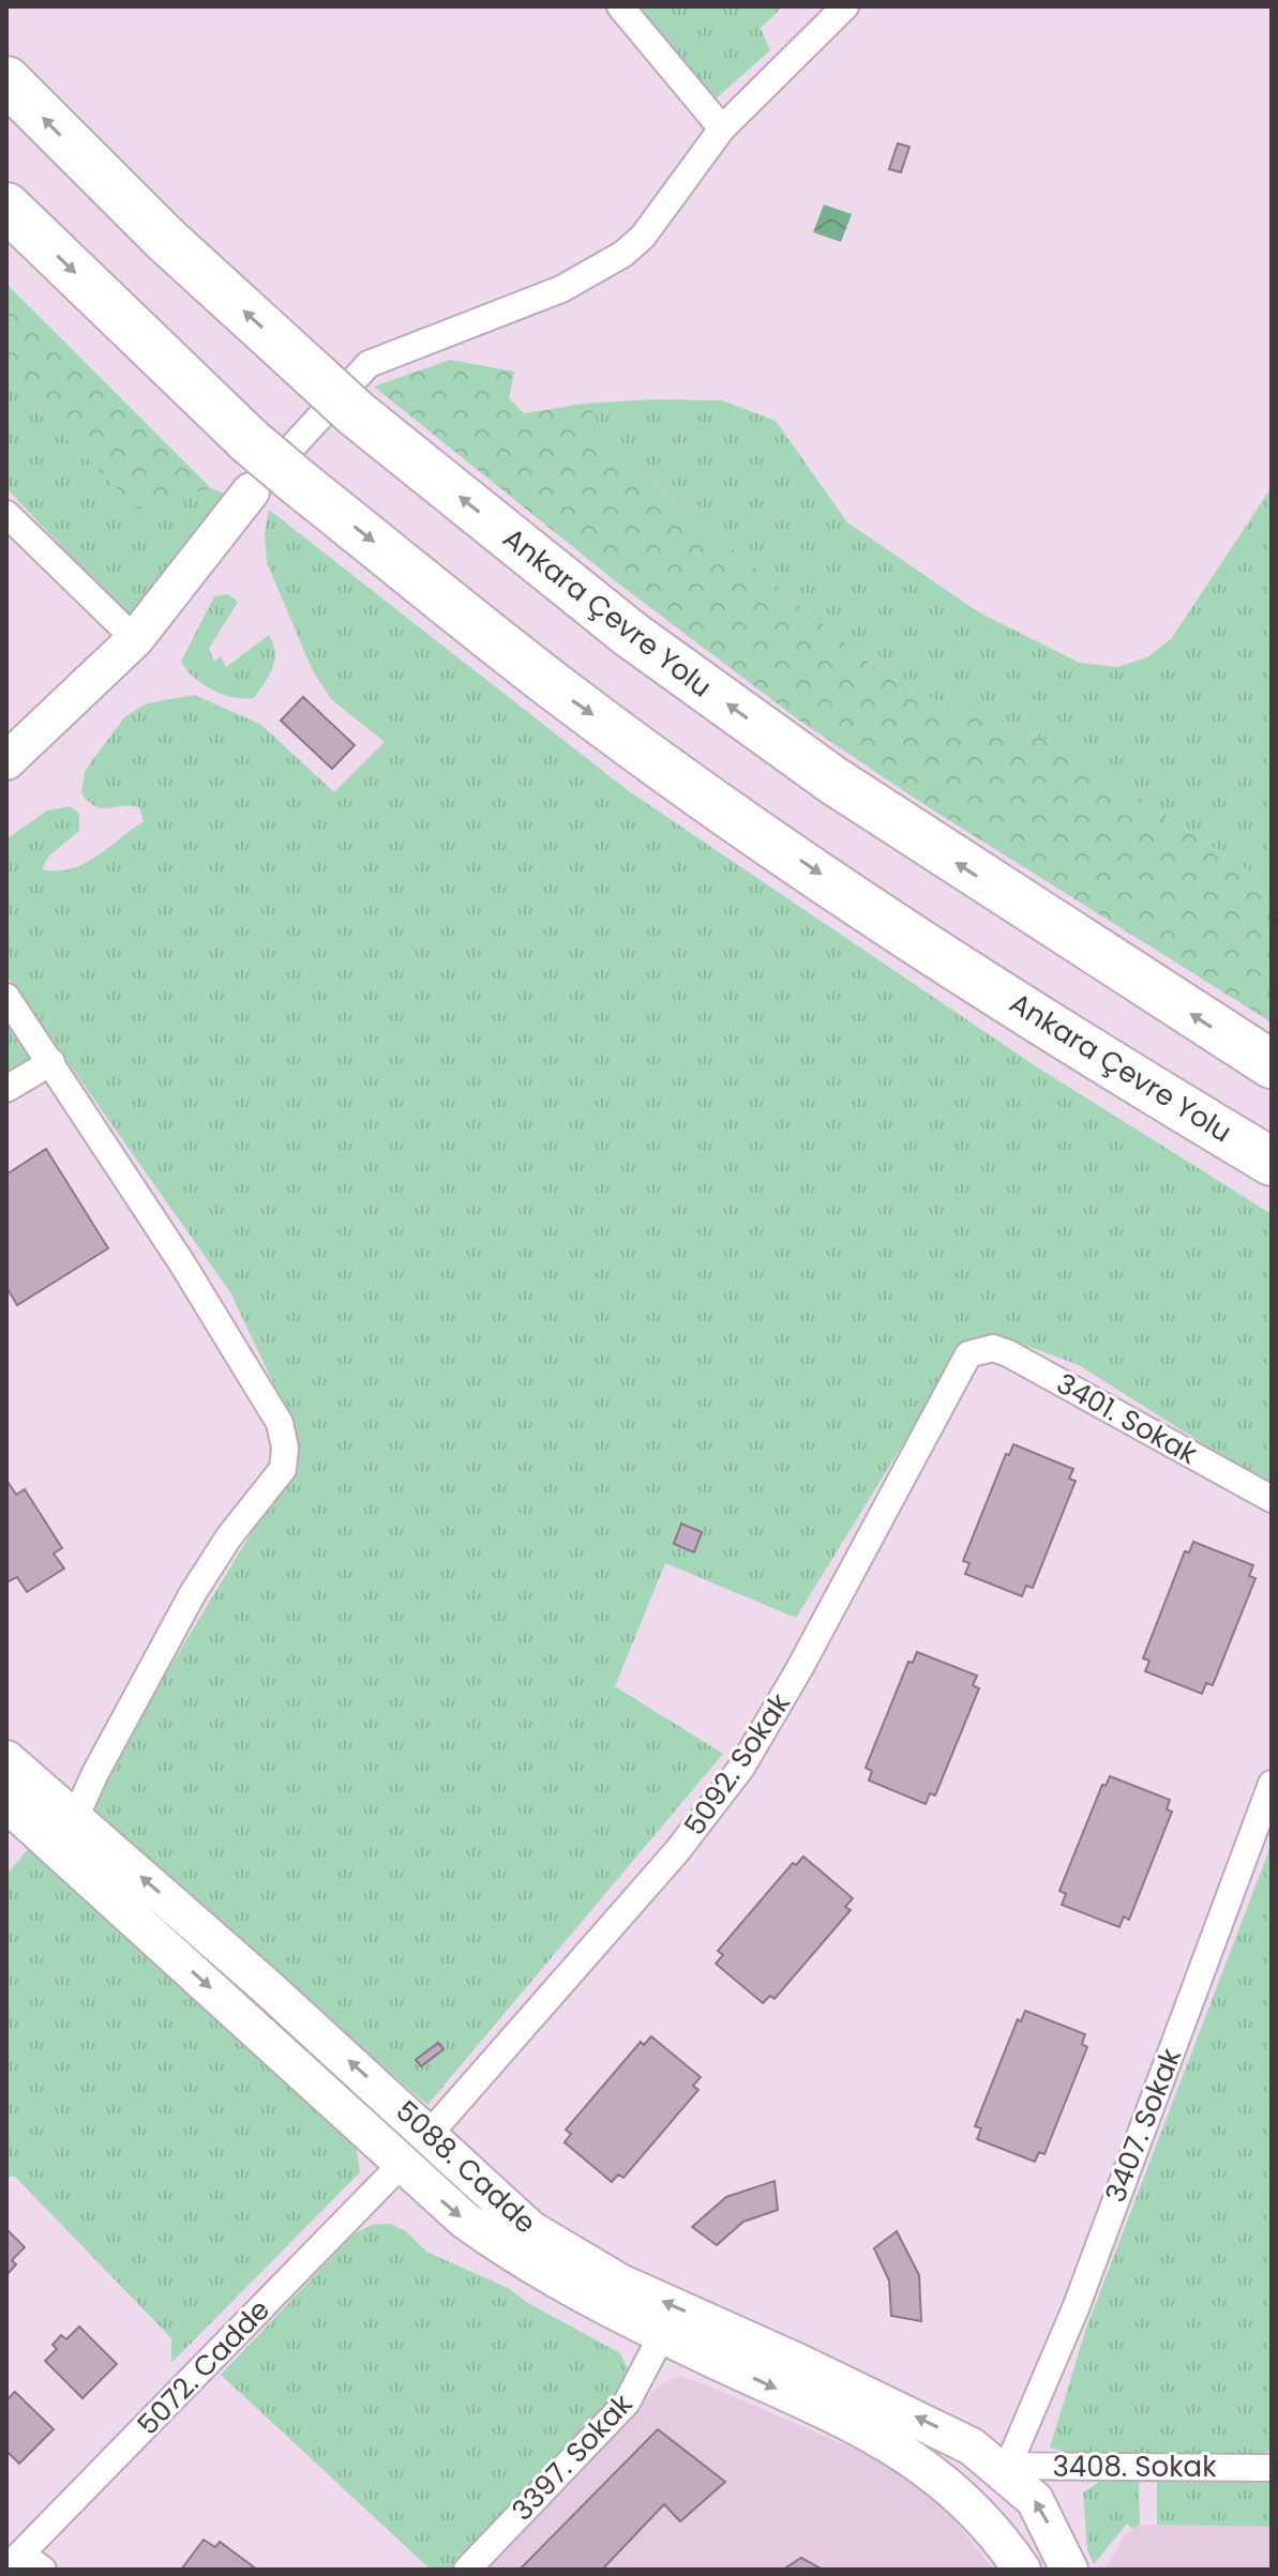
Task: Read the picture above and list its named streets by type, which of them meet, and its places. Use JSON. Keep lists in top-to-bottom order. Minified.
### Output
{"streets":{"highway":["Ankara Çevre Yolu"],"street":["3401. Sokak","5092. Sokak","3407. Sokak","5088. Cadde","5072. Cadde","3397. Sokak","3408. Sokak"]},"crossings":[["3401. Sokak","5092. Sokak"],["5092. Sokak","5088. Cadde"],["3407. Sokak","5088. Cadde"],["3407. Sokak","3408. Sokak"],["5088. Cadde","5072. Cadde"],["5088. Cadde","3397. Sokak"],["5088. Cadde","3408. Sokak"]]}
